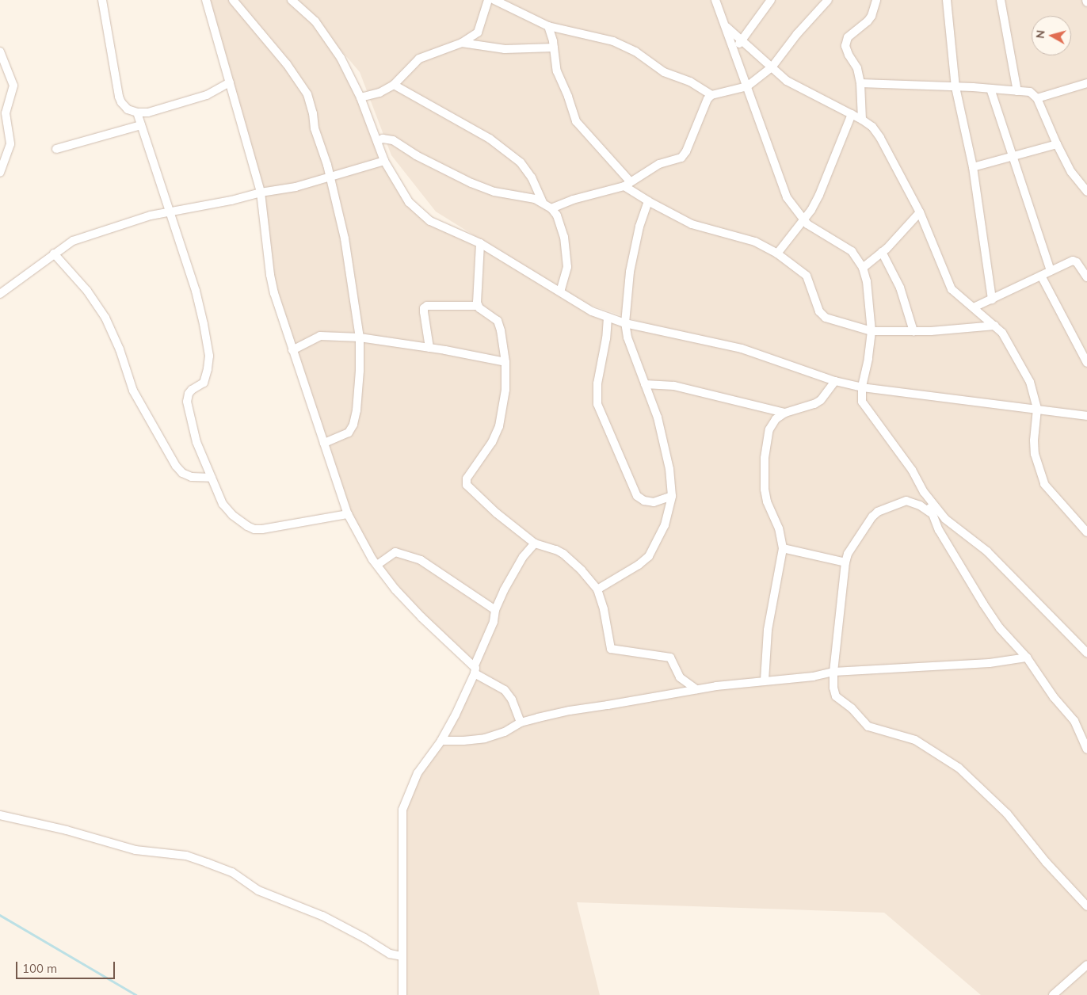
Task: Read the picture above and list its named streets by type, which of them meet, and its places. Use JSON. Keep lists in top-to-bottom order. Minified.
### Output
{"scale_bar":"100 m","north":"left"}
